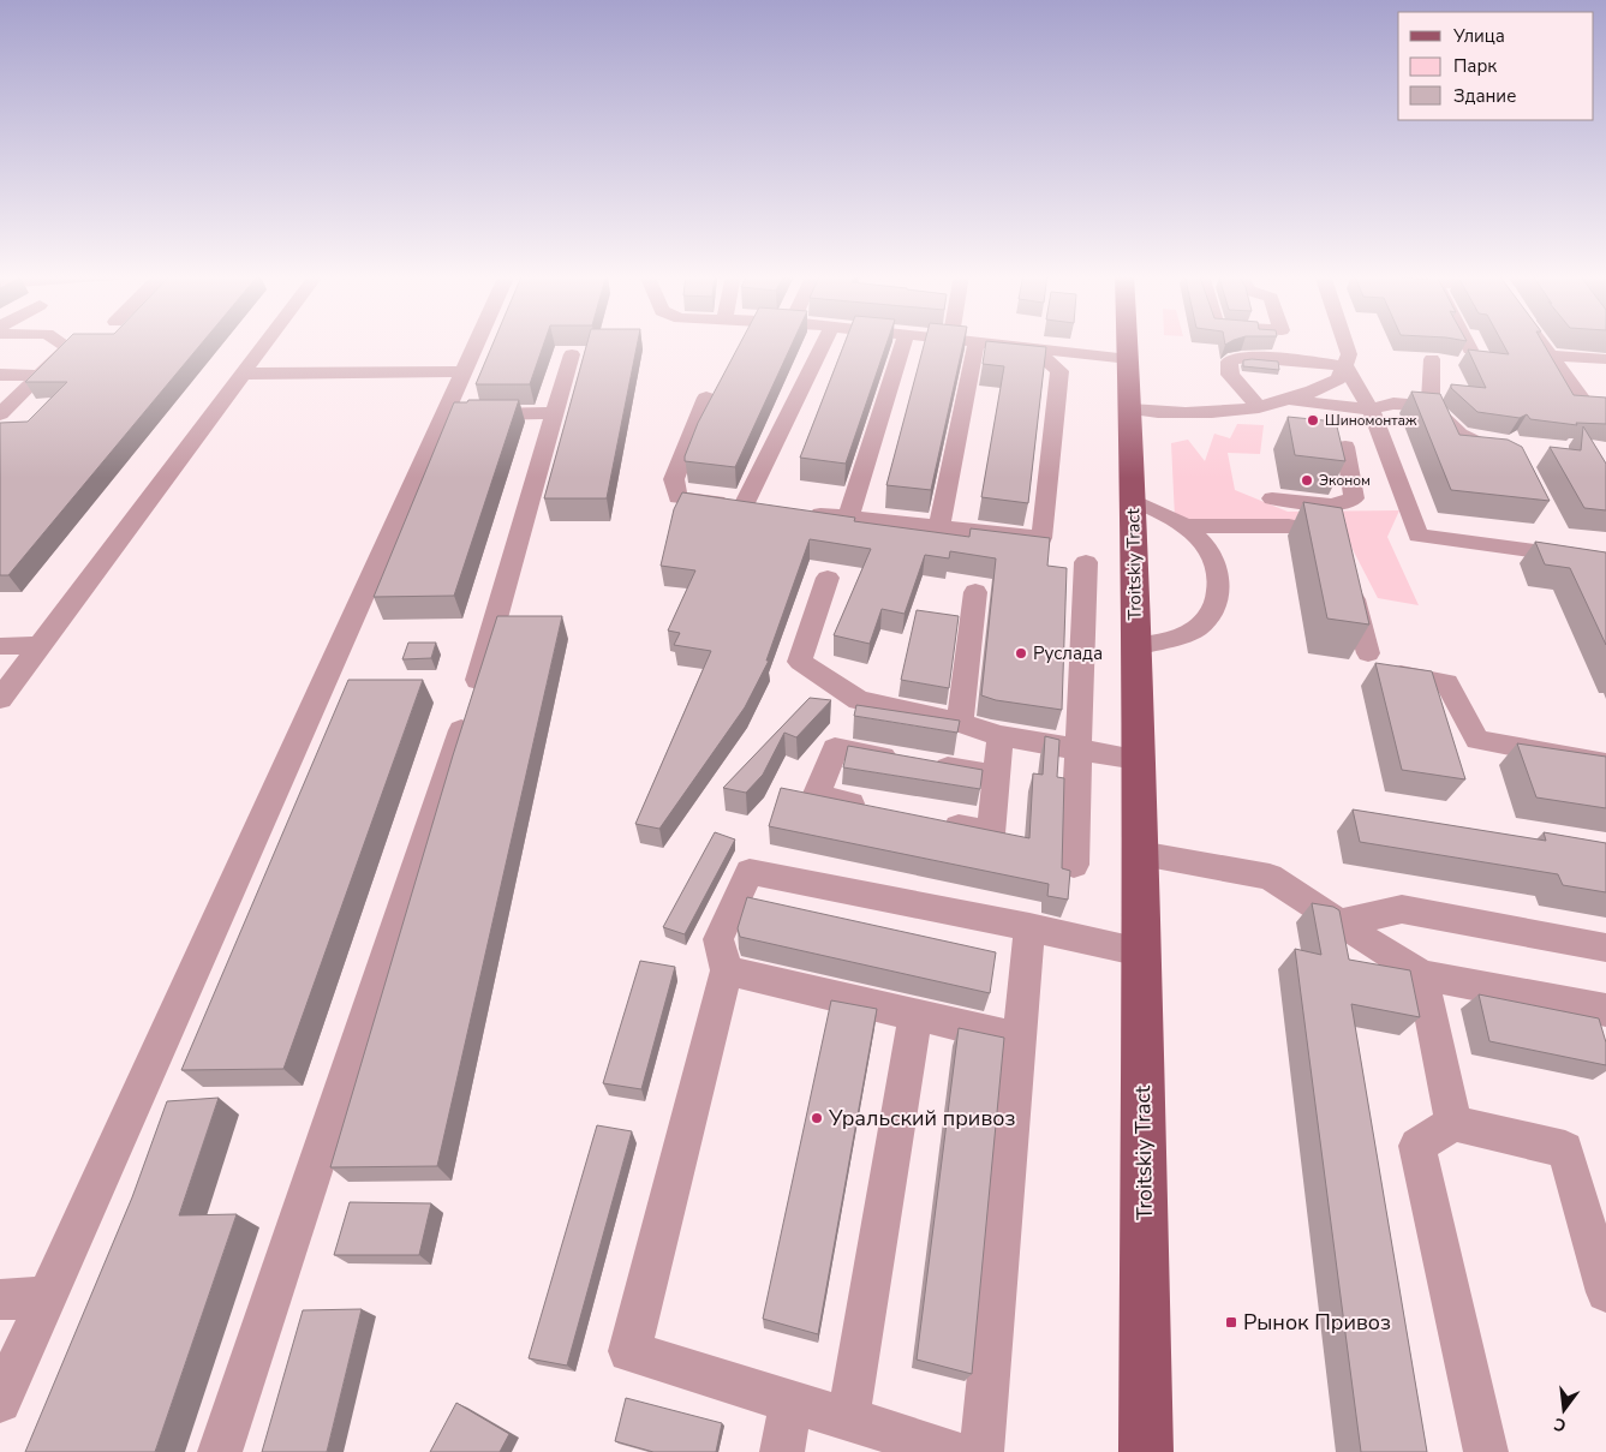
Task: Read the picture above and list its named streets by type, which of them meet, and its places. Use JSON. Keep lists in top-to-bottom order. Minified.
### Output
{"streets":{"main road":["Troitskiy Tract"]},"places":{"other":["Шиномонтаж","Эконом","Руслада","Уральский привоз"],"transit":["Рынок Привоз"]},"legend":["Улица","Парк","Здание"],"north":"bottom"}
